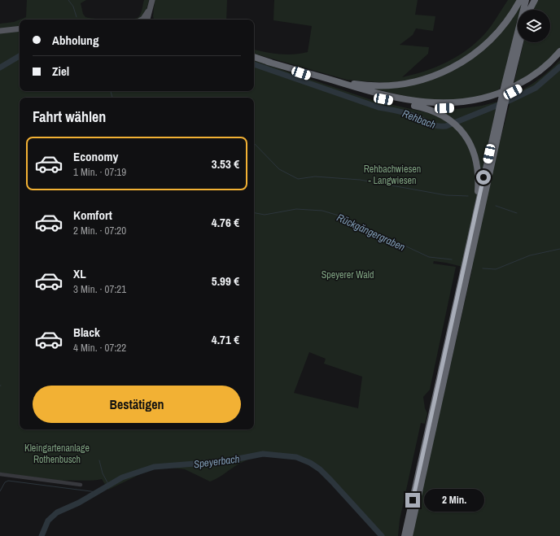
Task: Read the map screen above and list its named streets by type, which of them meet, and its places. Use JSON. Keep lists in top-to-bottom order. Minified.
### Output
{"water":["Rehbach","Rückgängergraben","Speyerbach"],"parks":["Rehbachwiesen - Langwiesen","Speyerer Wald","Kleingartenanlage Rothenbusch"],"page":{"banner":["Abholung","Ziel"],"heading":"Fahrt wählen","list":[{"name":"Economy","note":"1 Min. · 07:19","value":"3.53 €"},{"name":"Komfort","note":"2 Min. · 07:20","value":"4.76 €"},{"name":"XL","note":"3 Min. · 07:21","value":"5.99 €"},{"name":"Black","note":"4 Min. · 07:22","value":"4.71 €"}],"buttons":"Bestätigen","bubble":"2 Min."}}
